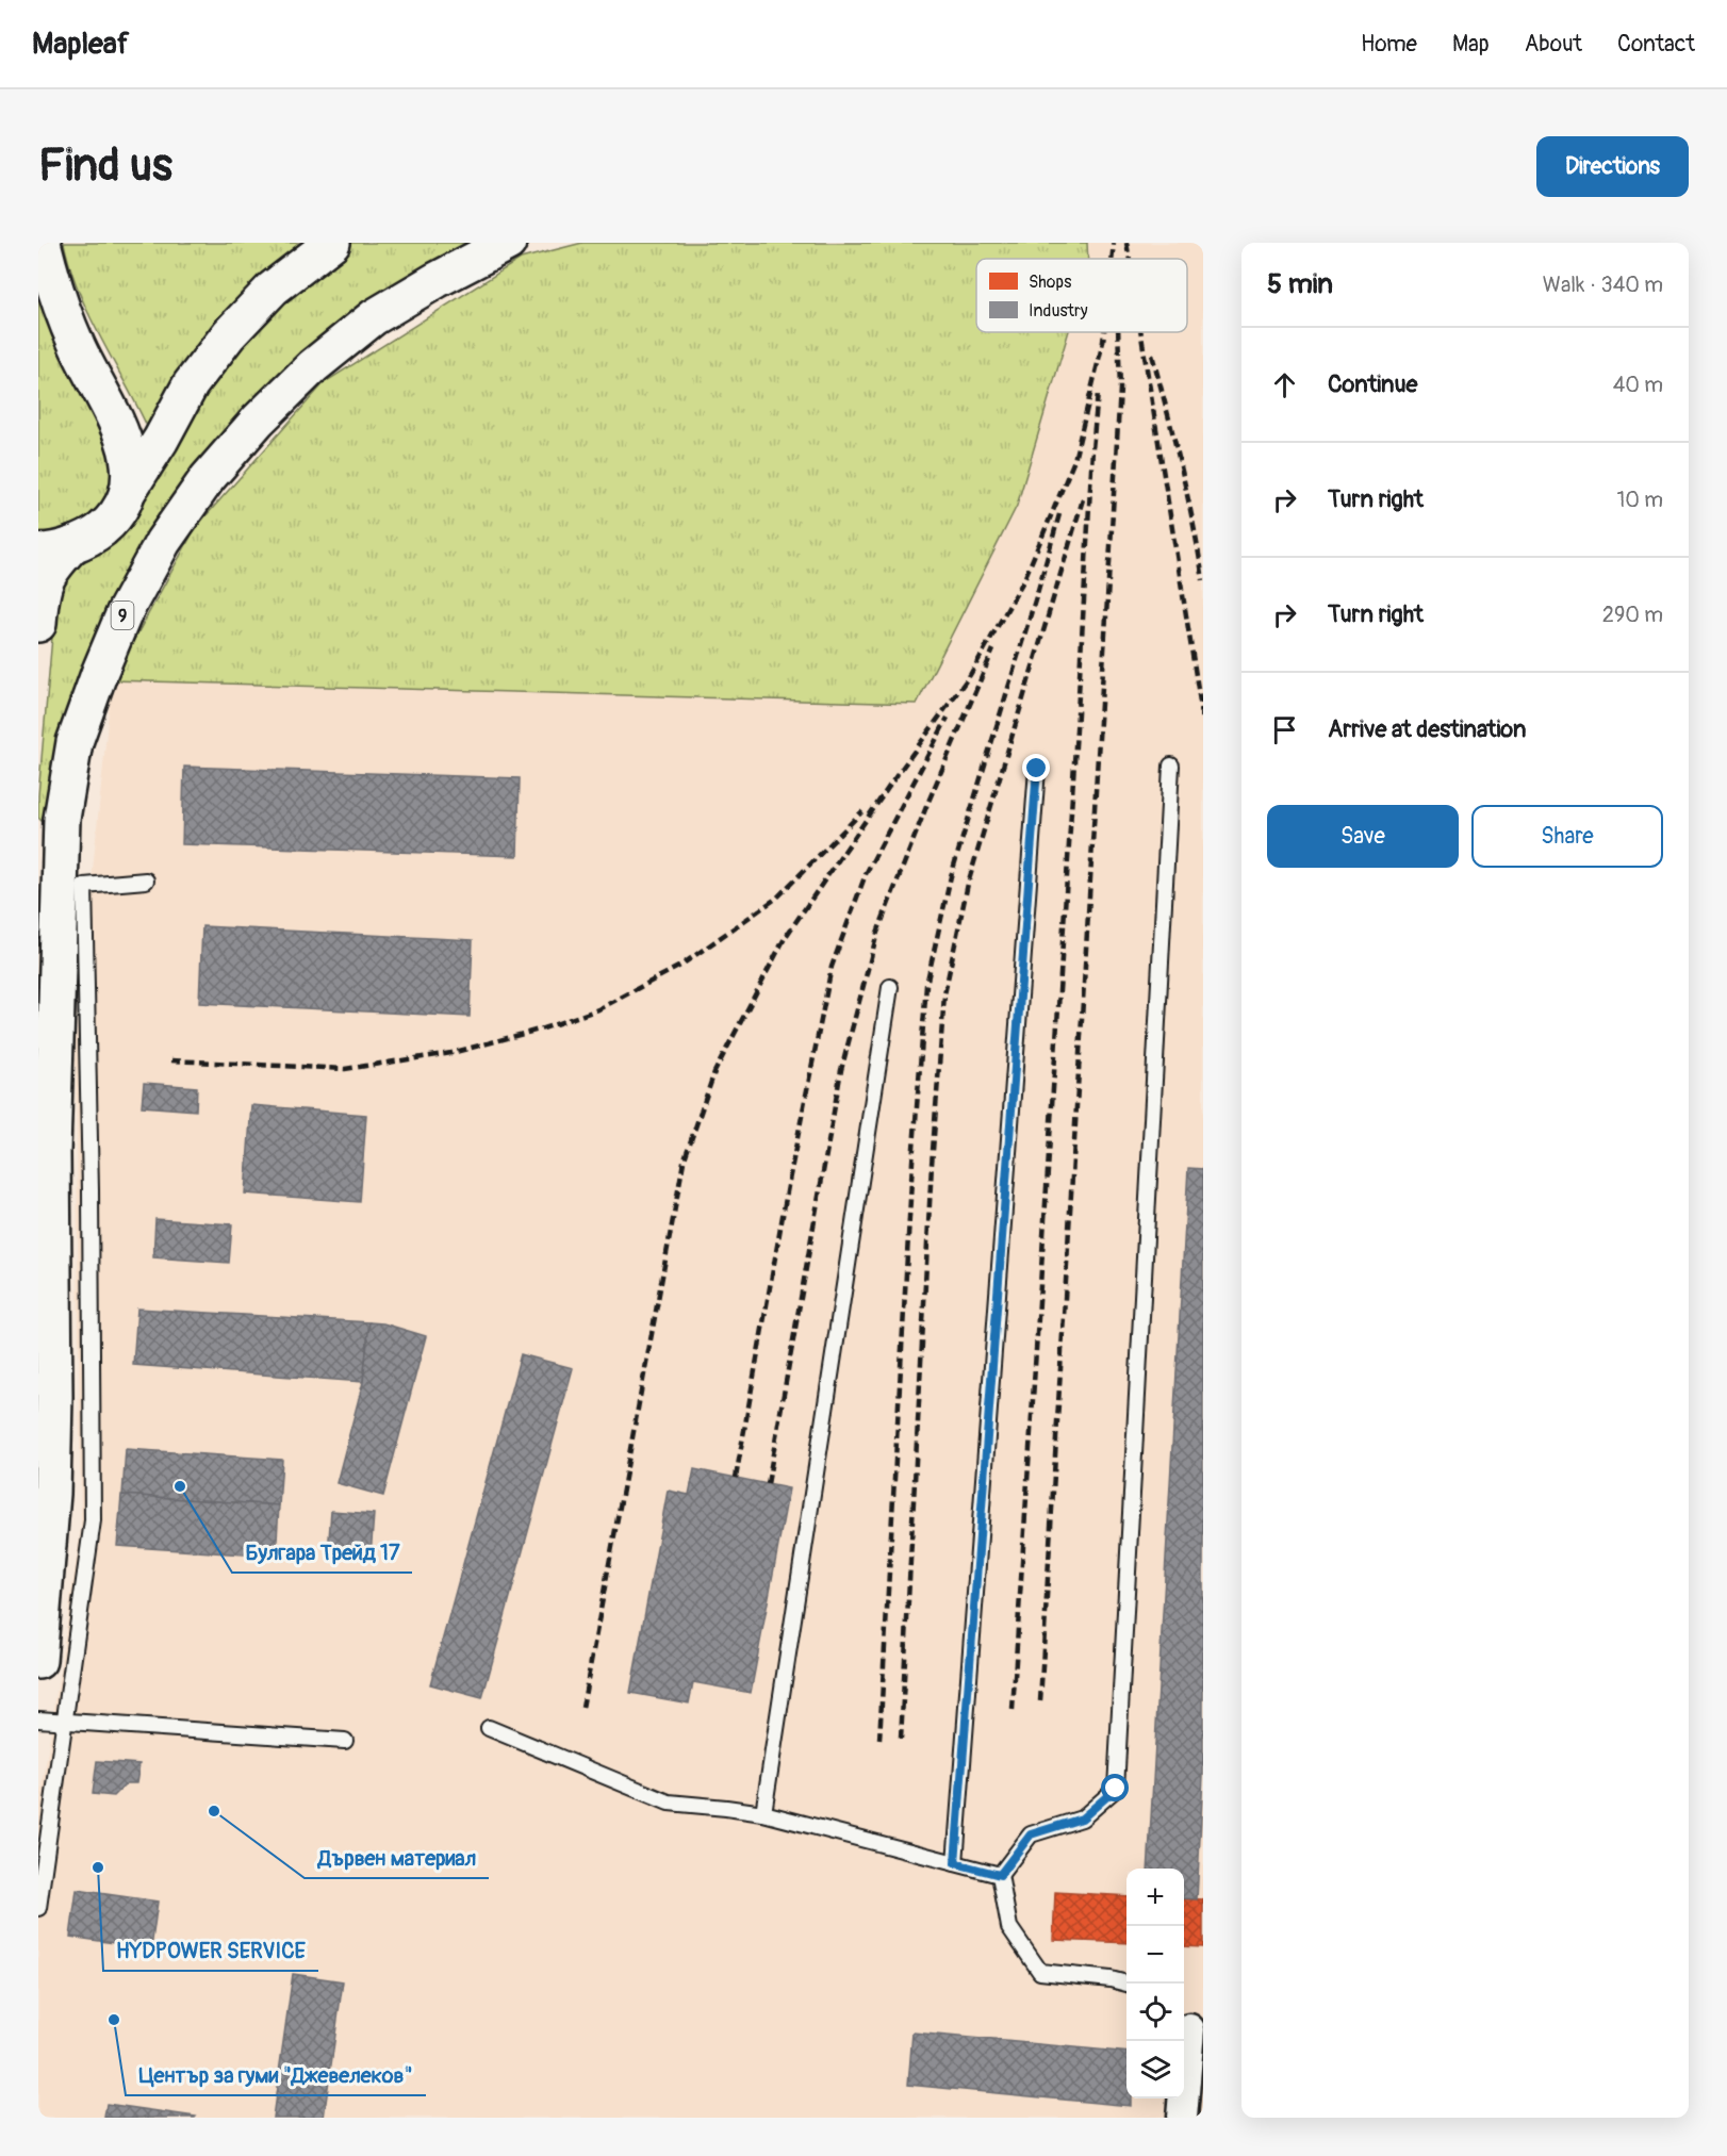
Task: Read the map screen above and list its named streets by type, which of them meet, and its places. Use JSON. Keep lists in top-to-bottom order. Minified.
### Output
{"streets":{"highway":["9"]},"places":["Булгара Трейд 17","Дървен материал","HYDPOWER SERVICE","Център за гуми \"Джевелеков\""],"legend":["Shops","Industry"],"page":{"header":"Mapleaf","nav":["Home","Map","About","Contact"],"buttons":["Directions",["Save","Share"]],"title":"Find us","heading":["5 min","Walk · 340 m"],"list":[["Continue","40 m"],["Turn right","10 m"],["Turn right","290 m"],"Arrive at destination"],"map_buttons":["+","−"]}}
